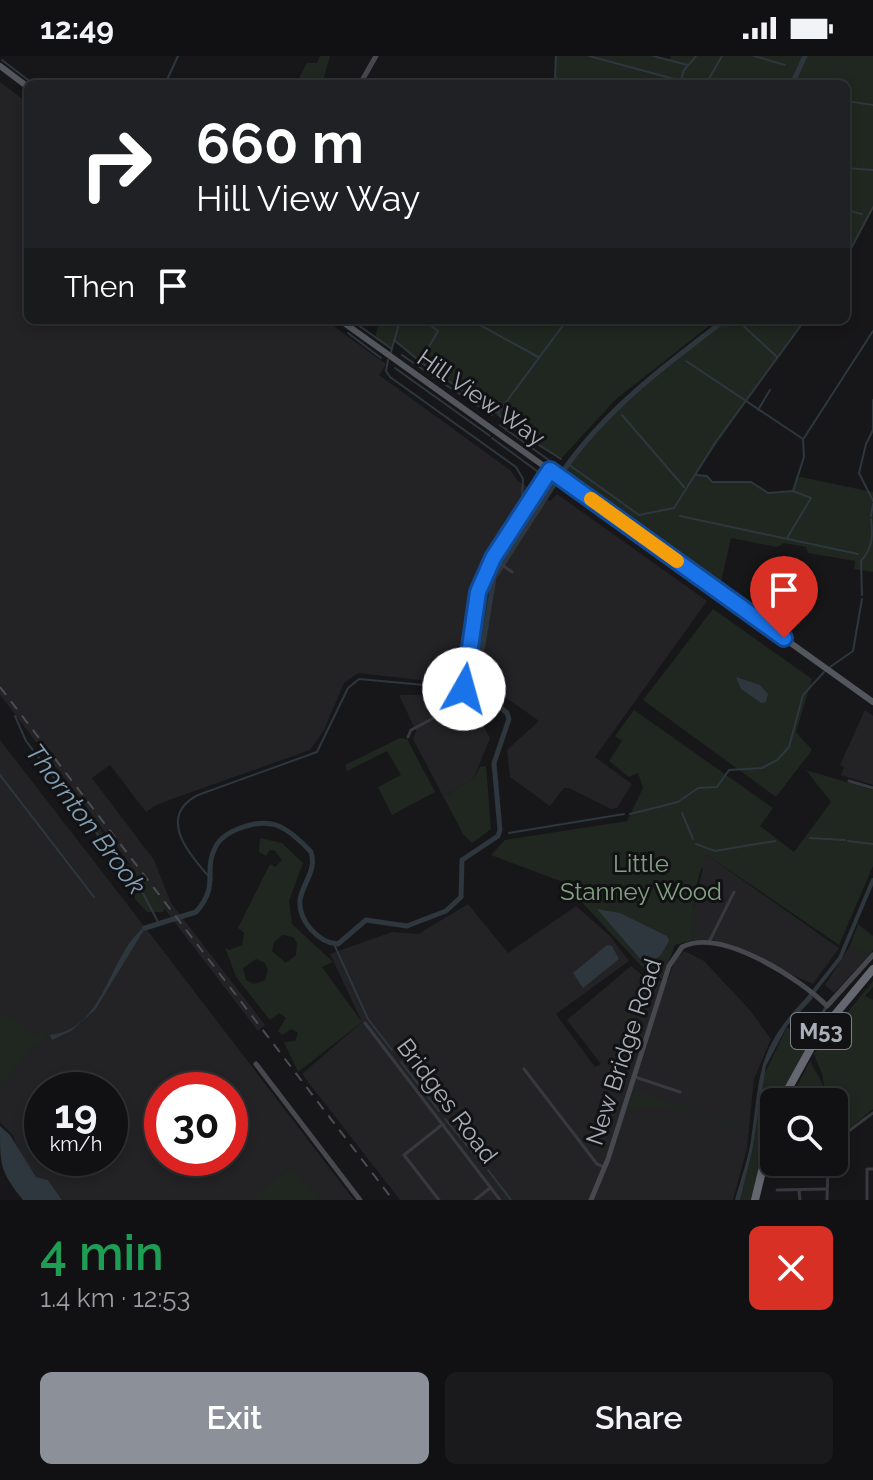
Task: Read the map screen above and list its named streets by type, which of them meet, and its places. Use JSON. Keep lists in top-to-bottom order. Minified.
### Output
{"streets":{"highway":["M53"],"main road":["Hill View Way"],"street":["New Bridge Road","Bridges Road"]},"water":["Thornton Brook"],"parks":["Little Stanney Wood"],"page":{"status":"12:49","turn":["660 m","Hill View Way"],"then":"Then","speed":"19 km/h","limit":"30","heading":["4 min","1.4 km · 12:53"],"buttons":["Exit","Share"]}}
